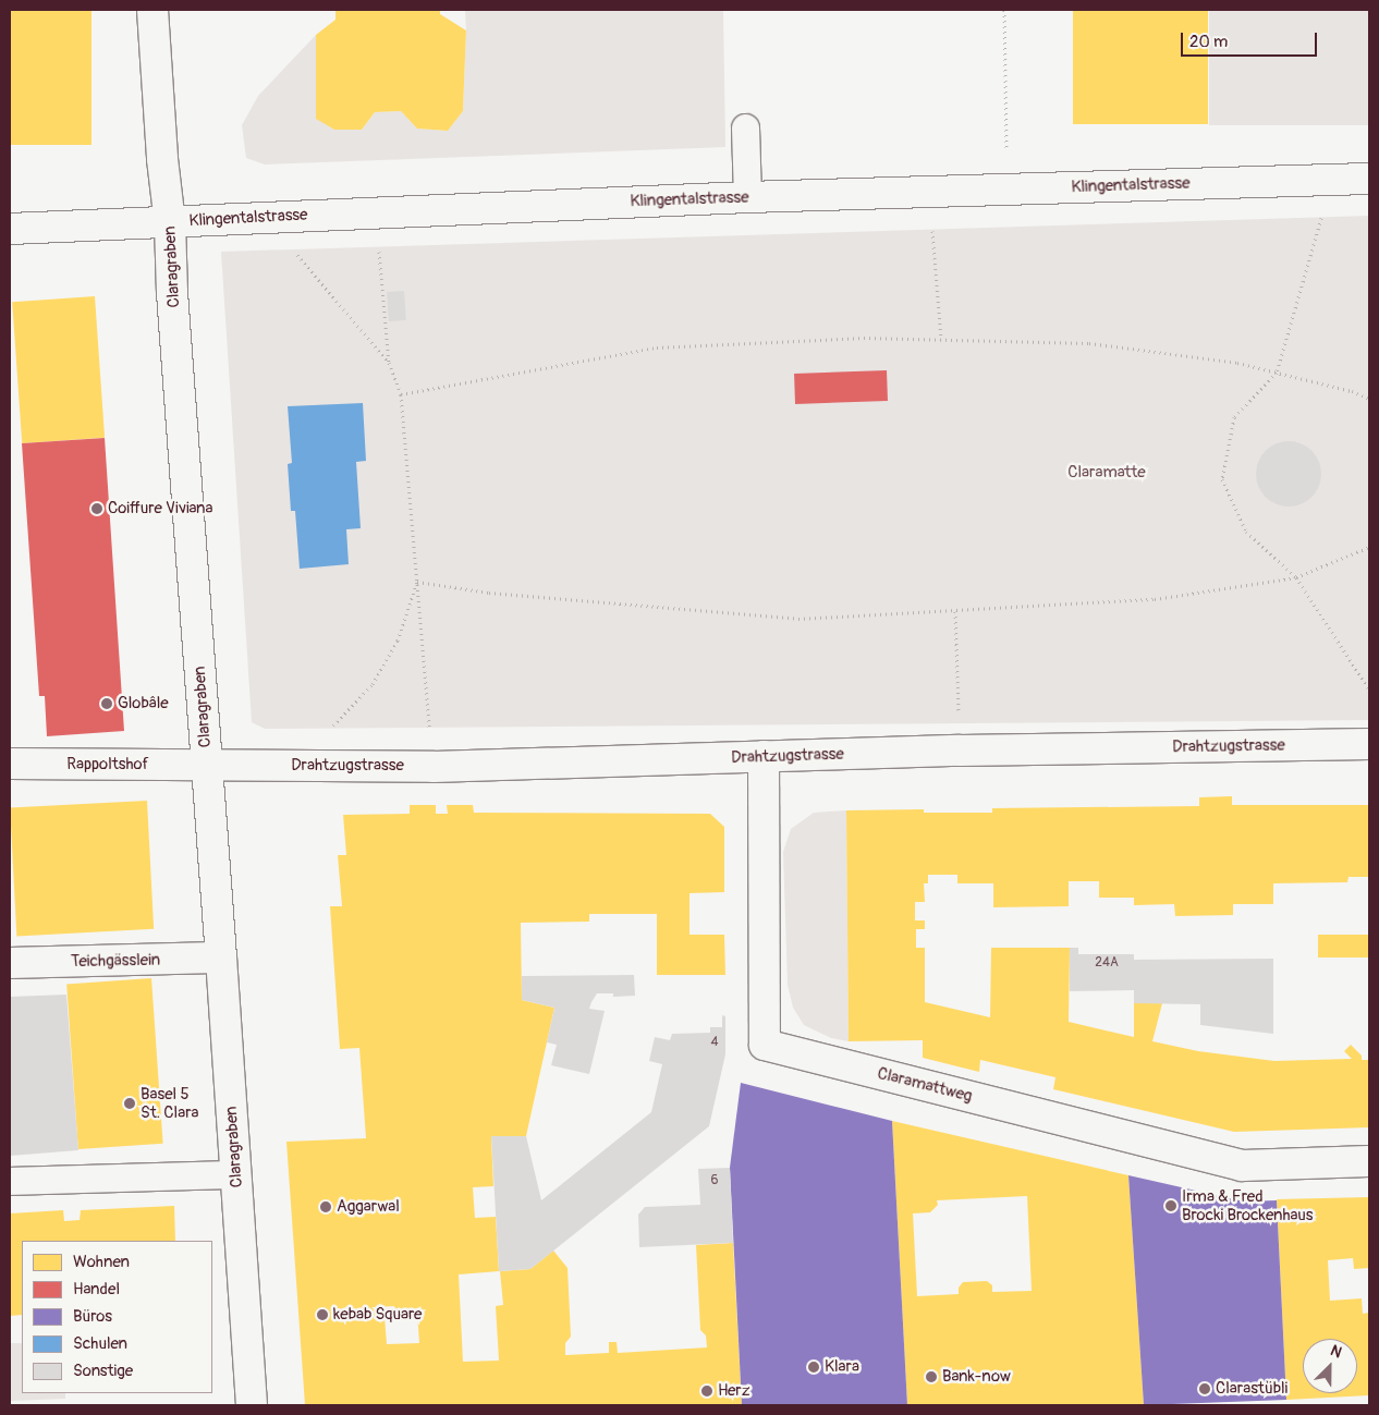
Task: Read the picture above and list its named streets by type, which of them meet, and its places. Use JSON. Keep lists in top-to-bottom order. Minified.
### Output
{"streets":{"street":["Klingentalstrasse","Claragraben","Drahtzugstrasse","Rappoltshof","Teichgässlein","Claramattweg"]},"crossings":[["Klingentalstrasse","Claragraben"],["Claragraben","Drahtzugstrasse"],["Claragraben","Rappoltshof"],["Claragraben","Teichgässlein"],["Drahtzugstrasse","Rappoltshof"],["Drahtzugstrasse","Claramattweg"]],"parks":["Claramatte"],"places":["Coiffure Viviana","Globâle","Basel 5 St. Clara","Irma & Fred Brocki Brockenhaus","Aggarwal","kebab Square","Klara","Bank-now","Clarastübli","Herz"],"house_numbers":["24A","4","6"],"legend":["Wohnen","Handel","Büros","Schulen","Sonstige"],"scale_bar":"20 m","north":"top right"}
